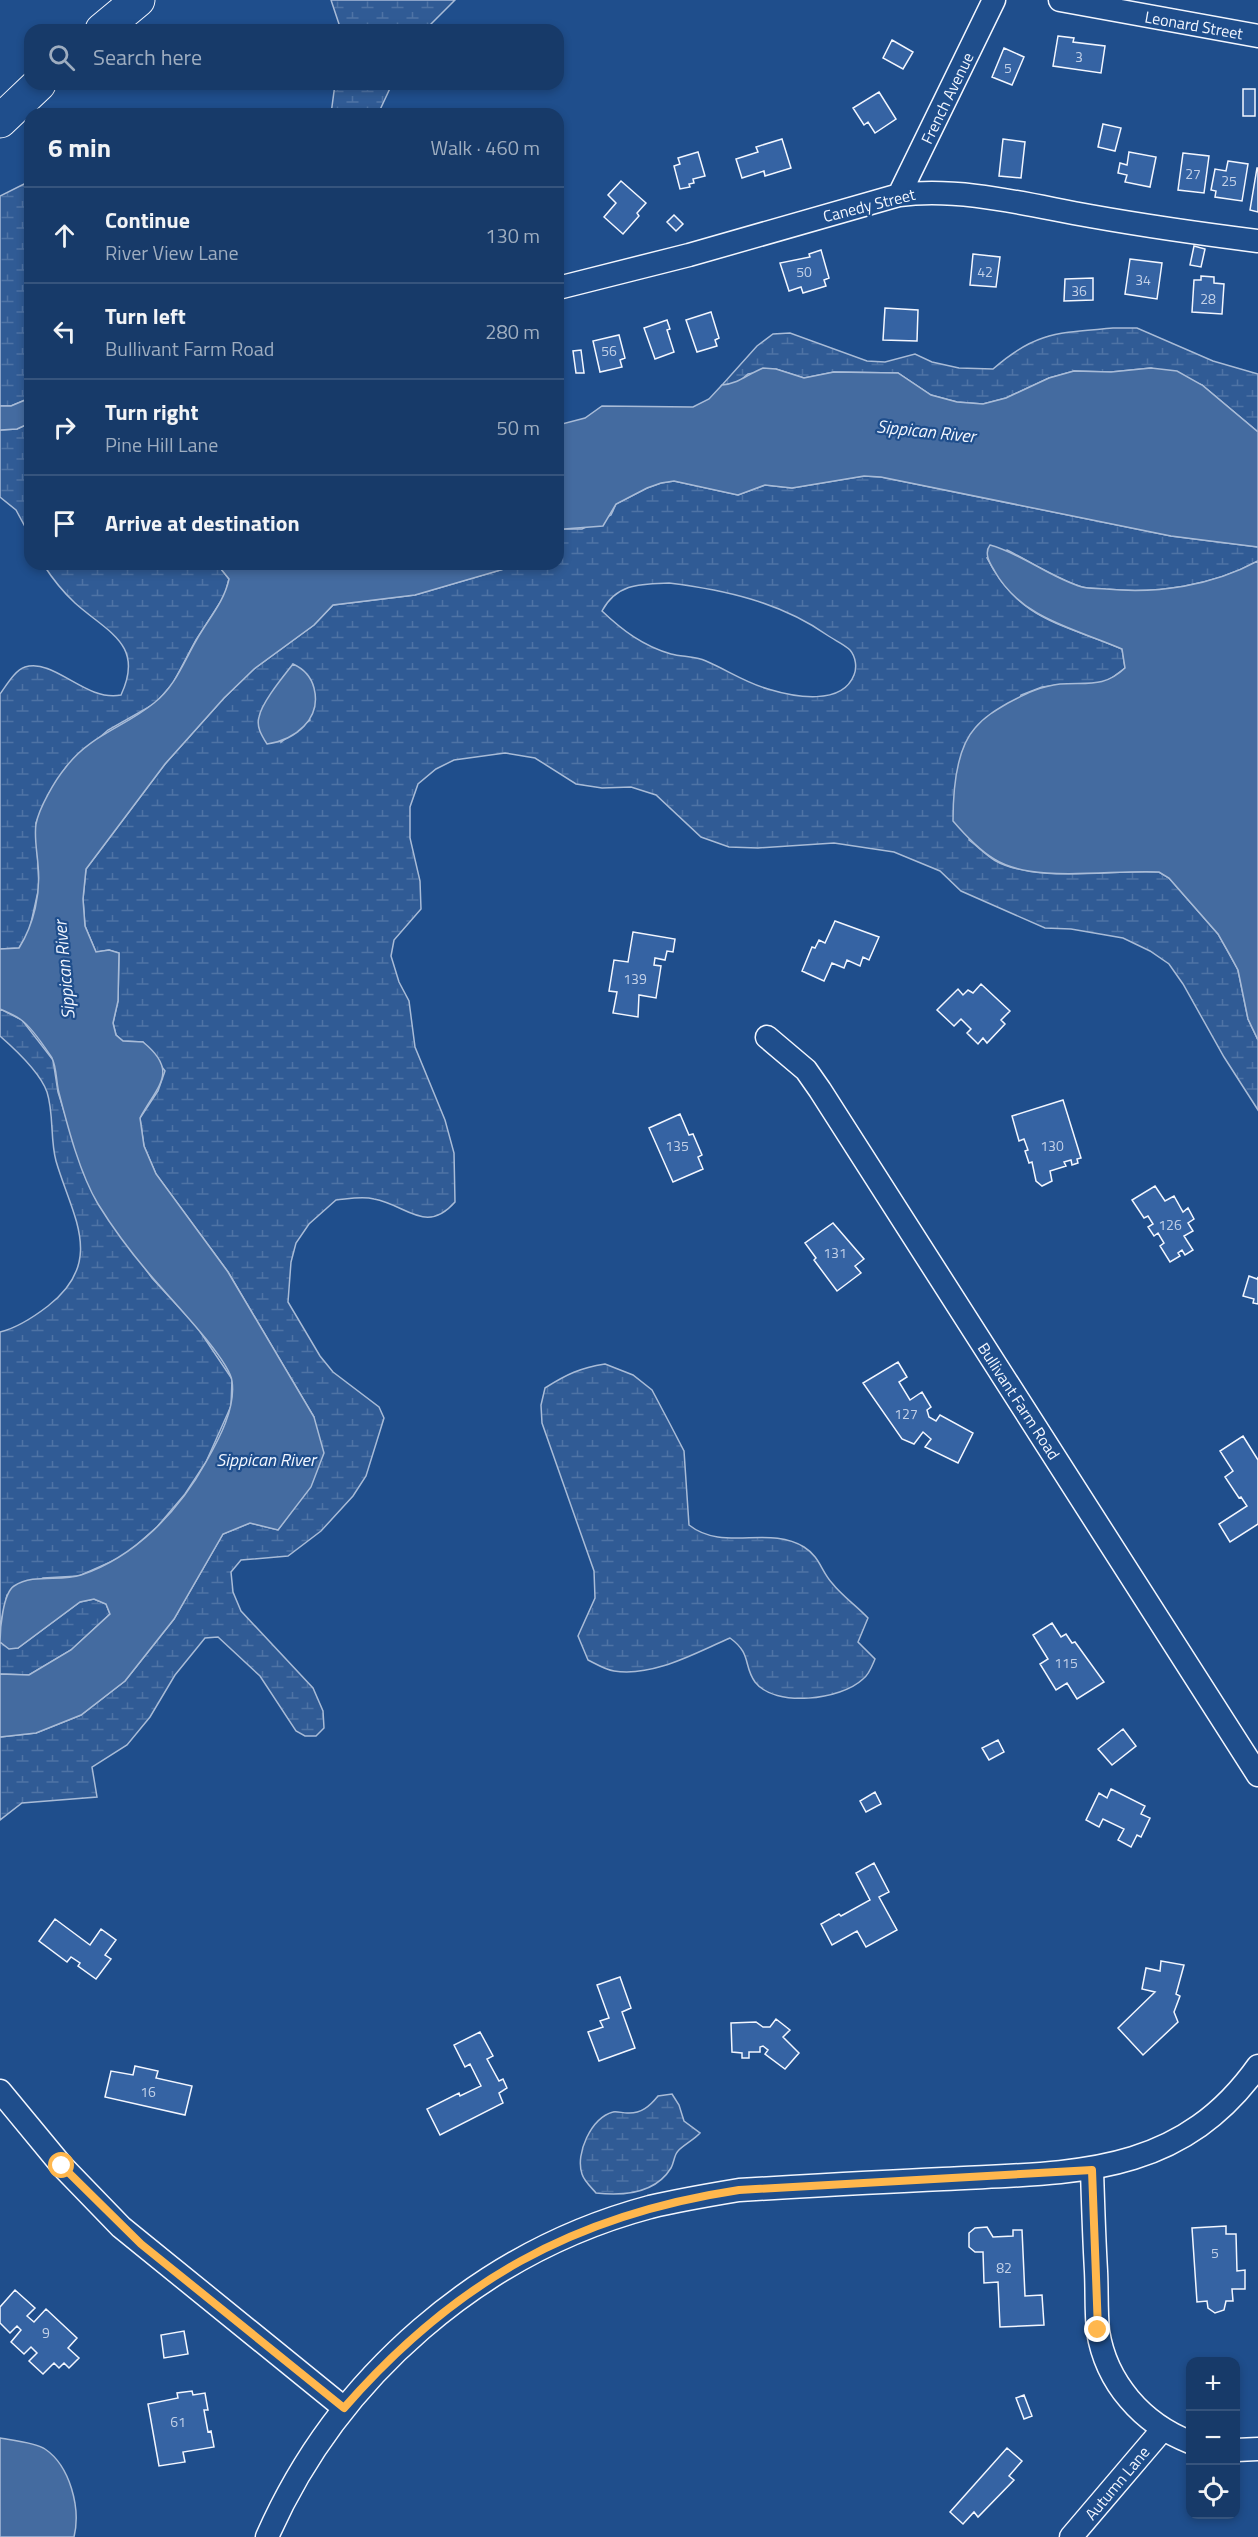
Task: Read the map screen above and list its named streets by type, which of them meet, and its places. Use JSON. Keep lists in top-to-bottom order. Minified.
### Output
{"streets":{"street":["Leonard Street","French Avenue","Canedy Street","Bullivant Farm Road","Autumn Lane"]},"crossings":[["French Avenue","Canedy Street"]],"water":["Sippican River"],"house_numbers":["3","5","27","25","50","42","34","36","28","56","139","135","130","126","131","127","115","16","5","82","9","61"],"page":{"search":"Search here","heading":["6 min","Walk · 460 m"],"list":[["Continue","River View Lane","130 m"],["Turn left","Bullivant Farm Road","280 m"],["Turn right","Pine Hill Lane","50 m"],"Arrive at destination"],"map_buttons":["+","−"]}}
